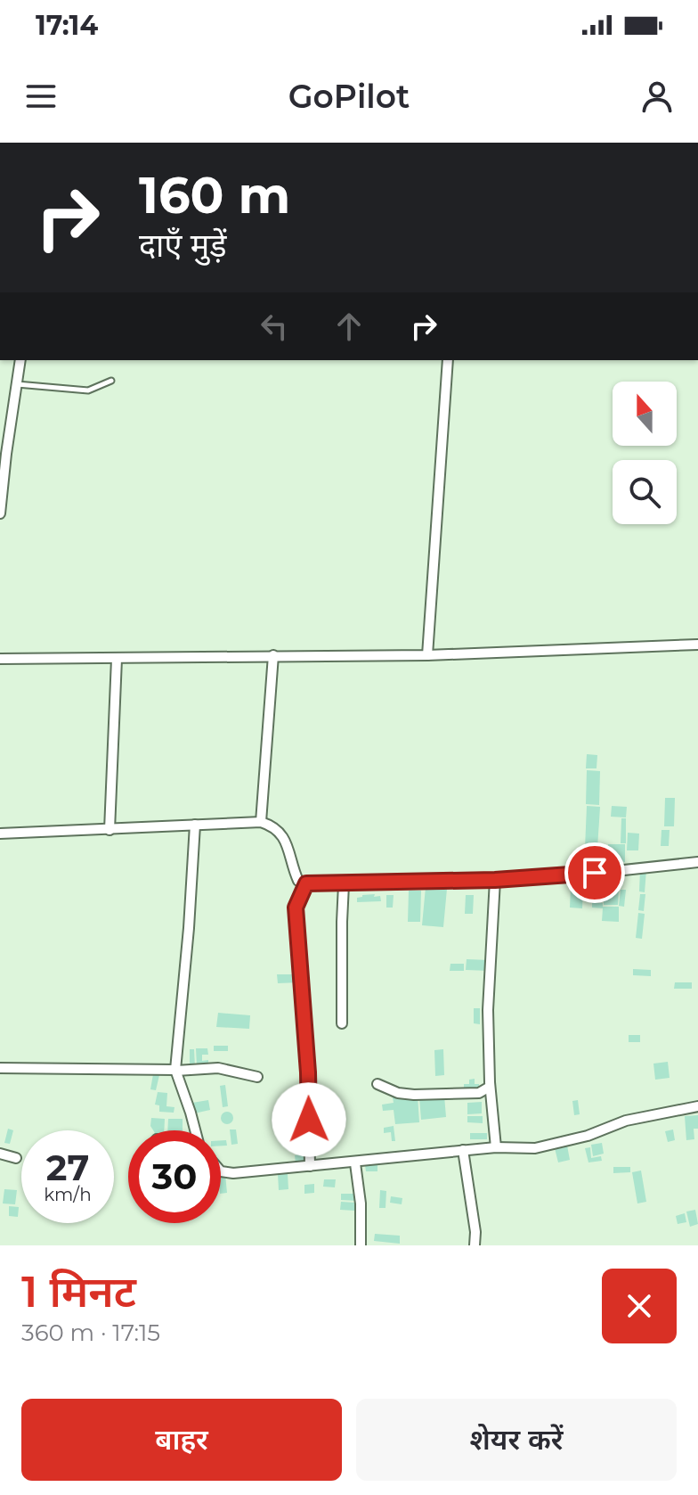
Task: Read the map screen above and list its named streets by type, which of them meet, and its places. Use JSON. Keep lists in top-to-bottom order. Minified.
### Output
{"north":"top","page":{"status":"17:14","header":"GoPilot","turn":["160 m","दाएँ मुड़ें"],"speed":"27 km/h","limit":"30","heading":["1 मिनट","360 m · 17:15"],"buttons":["बाहर","शेयर करें"]}}
